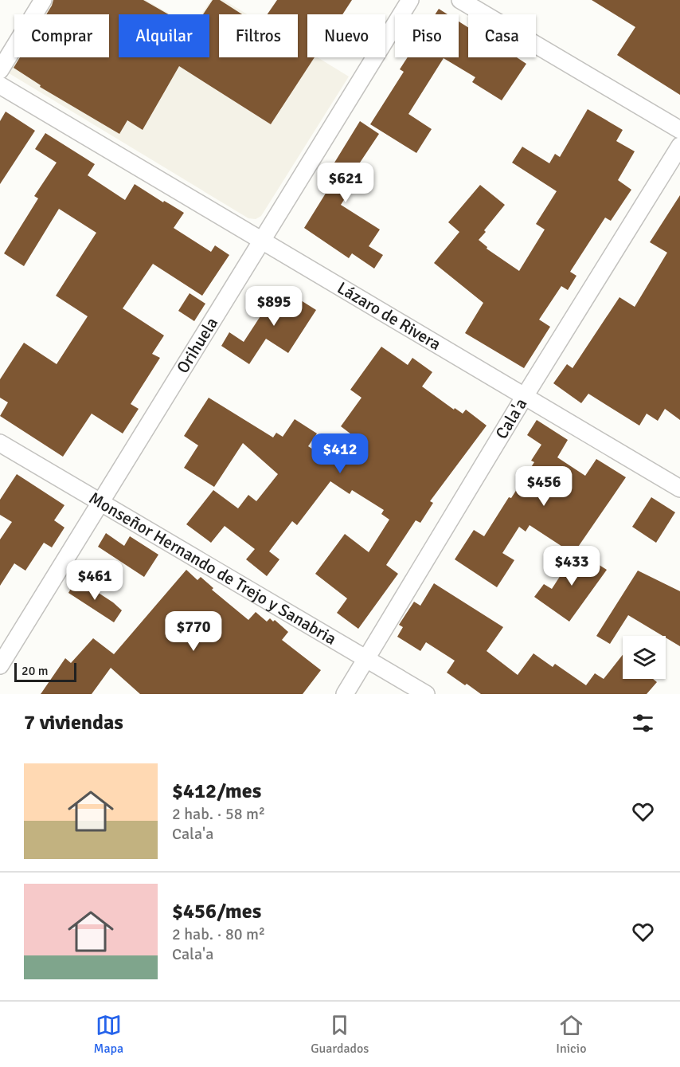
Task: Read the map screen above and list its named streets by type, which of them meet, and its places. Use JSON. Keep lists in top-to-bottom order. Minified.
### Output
{"streets":{"street":["Lázaro de Rivera","Orihuela","Cala'a","Monseñor Hernando de Trejo y Sanabria"]},"crossings":[["Lázaro de Rivera","Orihuela"],["Lázaro de Rivera","Cala'a"],["Orihuela","Monseñor Hernando de Trejo y Sanabria"],["Cala'a","Monseñor Hernando de Trejo y Sanabria"]],"scale_bar":"20 m","page":{"chip":["Comprar","Alquilar","Filtros","Nuevo","Piso","Casa"],"price":["$621","$895","$412","$456","$433","$461","$770"],"scale":"20 m","heading":"7 viviendas","list":[{"name":"$412/mes","note":"2 hab. · 58 m² · Cala'a"},{"name":"$456/mes","note":"2 hab. · 80 m² · Cala'a"}],"tabs":["Mapa","Guardados","Inicio"]}}
